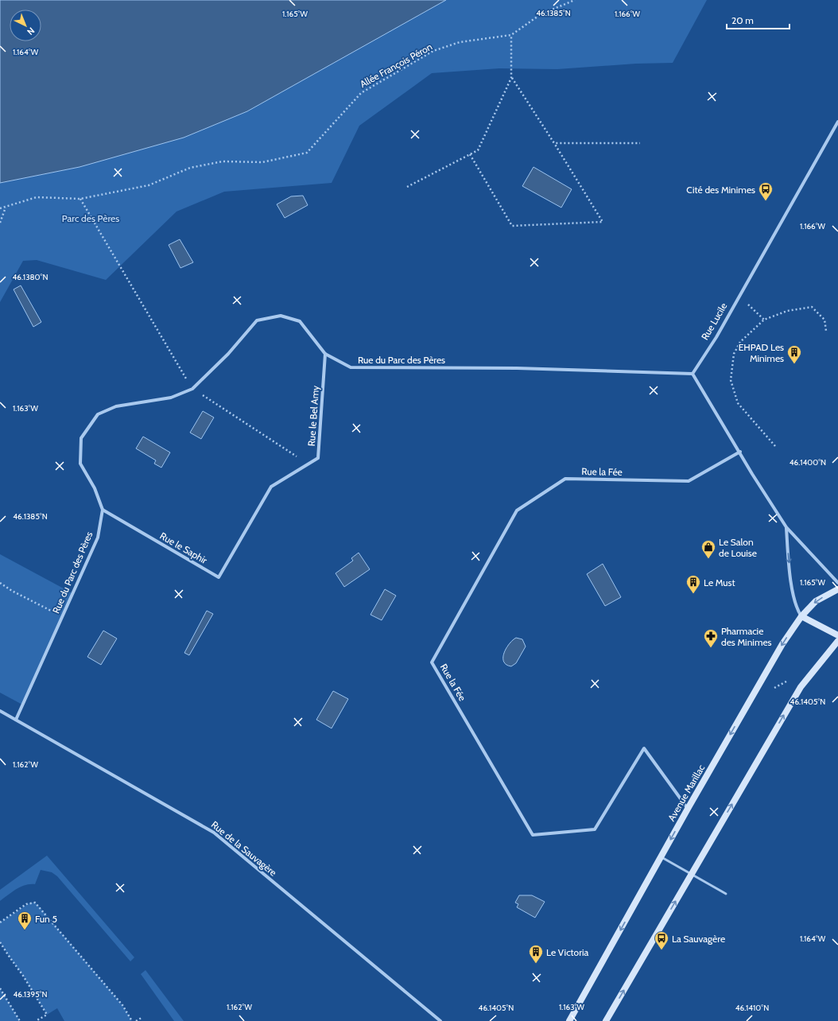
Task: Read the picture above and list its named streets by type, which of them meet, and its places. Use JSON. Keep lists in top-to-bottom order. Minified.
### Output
{"streets":{"street":["Rue Lucile","Rue du Parc des Pères","Rue le Bel Amy","Rue la Fée","Rue le Saphir","Avenue Marillac","Rue de la Sauvagère"],"path":["Allée François Péron"]},"crossings":[["Rue Lucile","Rue du Parc des Pères"],["Rue du Parc des Pères","Rue le Bel Amy"],["Rue du Parc des Pères","Rue le Saphir"],["Rue du Parc des Pères","Rue de la Sauvagère"],["Rue le Bel Amy","Rue le Saphir"],["Rue la Fée","Avenue Marillac"]],"parks":["Parc des Pères"],"places":{"bus stop":["Cité des Minimes","La Sauvagère"],"building":["EHPAD Les Minimes","Le Must","Fun 5","Le Victoria"],"shop":["Le Salon de Louise"],"pharmacy":["Pharmacie des Minimes"]},"scale_bar":"20 m","north":"bottom right","coordinates":["46.1385°N","1.165°W","1.166°W","1.164°W","46.1380°N","1.163°W","46.1400°N","46.1405°N","1.162°W","46.1395°N","46.1410°N"]}
